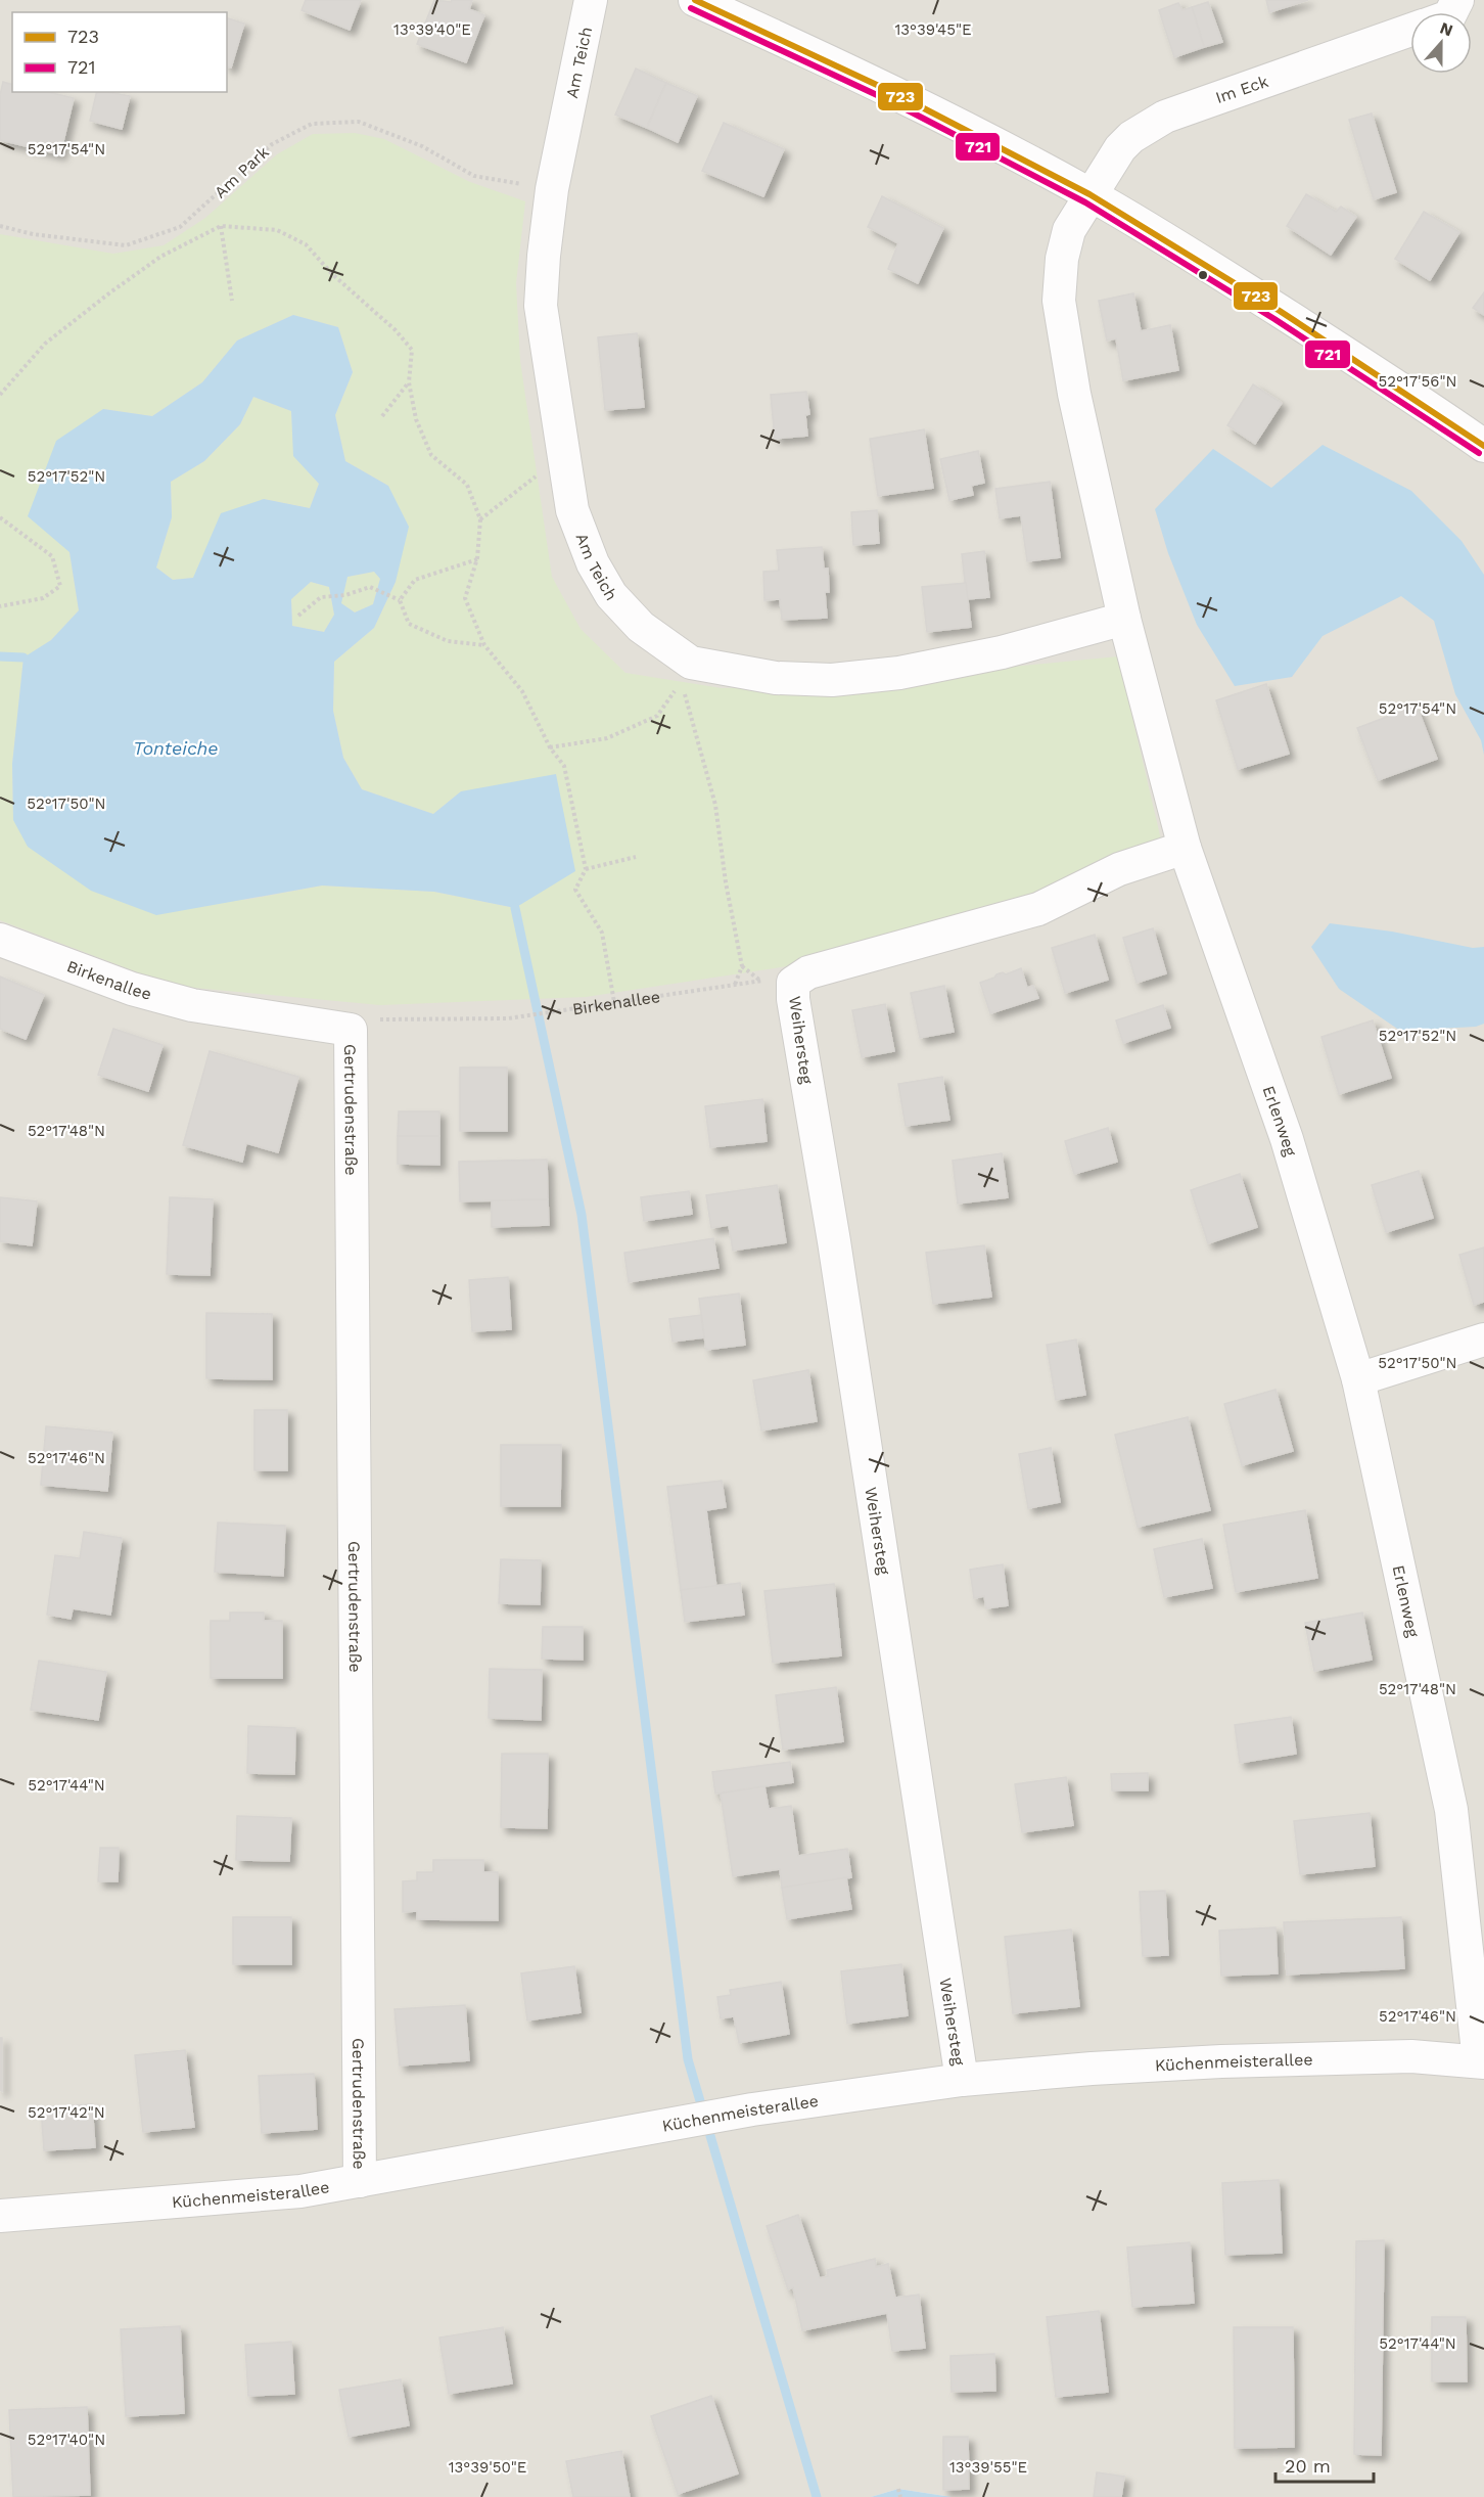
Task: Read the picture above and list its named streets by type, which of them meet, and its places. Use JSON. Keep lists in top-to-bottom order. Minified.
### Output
{"streets":{"street":["Am Teich","Im Eck","Birkenallee","Weihersteg","Gertrudenstraße","Erlenweg","Küchenmeisterallee"],"path":["Am Park"]},"crossings":[["Am Teich","Am Park"],["Am Teich","Erlenweg"],["Im Eck","Erlenweg"],["Birkenallee","Weihersteg"],["Birkenallee","Gertrudenstraße"],["Weihersteg","Küchenmeisterallee"],["Gertrudenstraße","Küchenmeisterallee"],["Erlenweg","Küchenmeisterallee"]],"water":["Tonteiche"],"lines":["transit line 723","transit line 721"],"legend":["723","721"],"scale_bar":"20 m","north":"top","coordinates":["13°39'40\"E","13°39'45\"E","52°17'54\"N","52°17'56\"N","52°17'52\"N","52°17'50\"N","52°17'48\"N","52°17'46\"N","52°17'44\"N","52°17'42\"N","52°17'40\"N","13°39'50\"E","13°39'55\"E"]}
